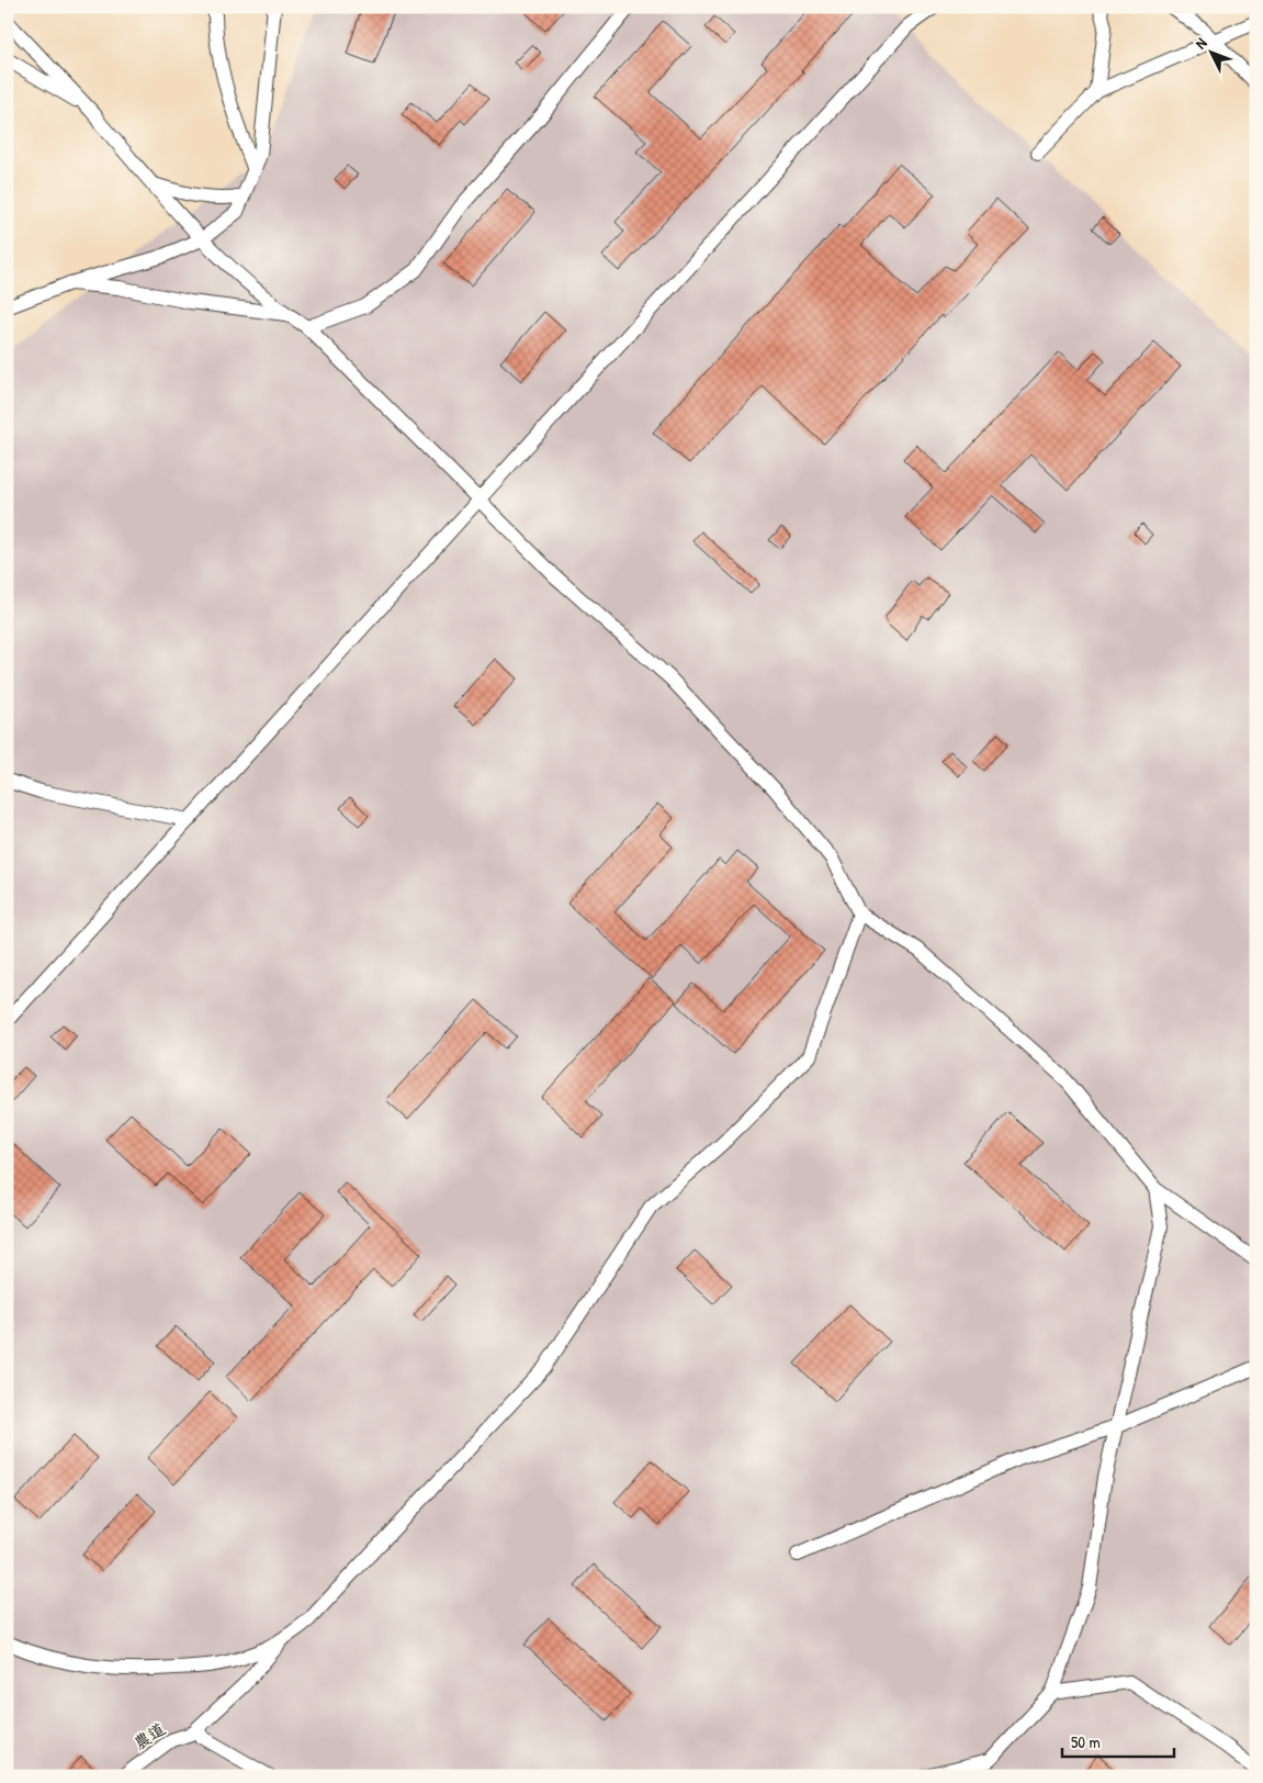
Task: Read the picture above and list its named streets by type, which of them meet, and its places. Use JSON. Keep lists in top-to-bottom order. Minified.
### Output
{"streets":{"street":["農道"]},"scale_bar":"50 m","north":"top left"}
